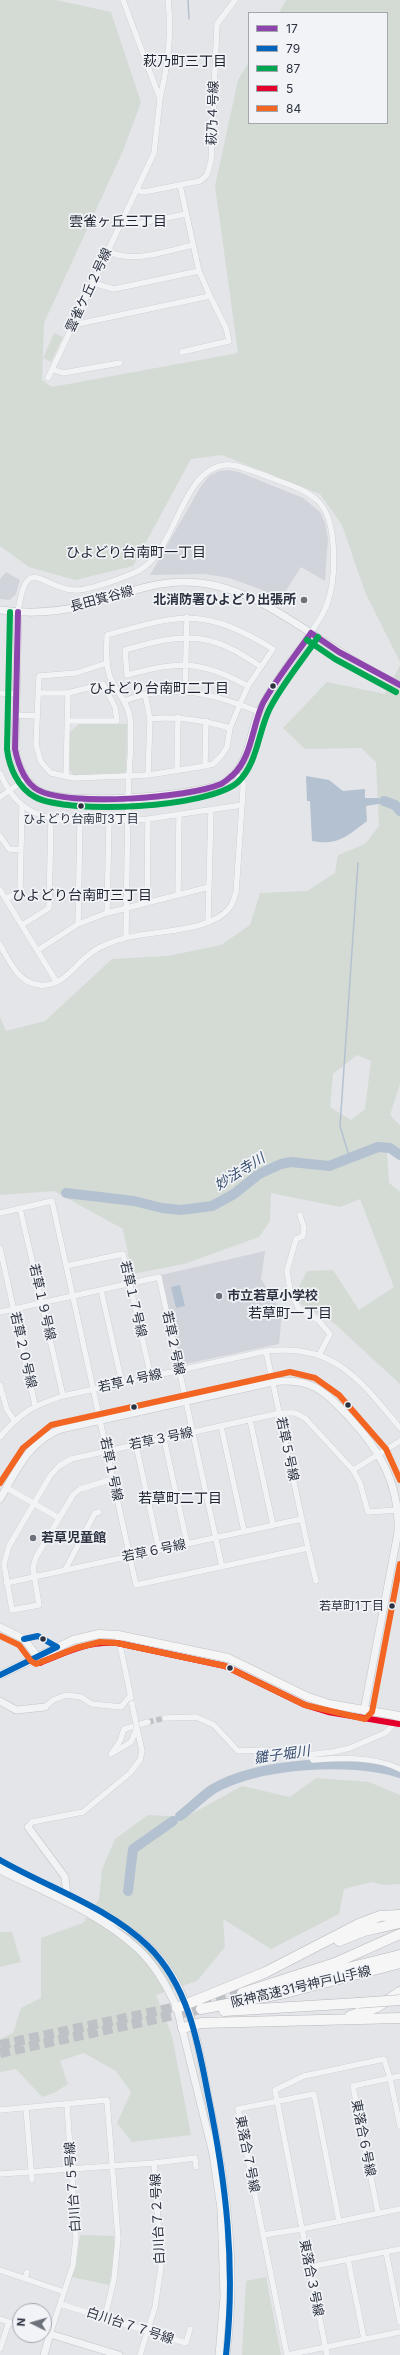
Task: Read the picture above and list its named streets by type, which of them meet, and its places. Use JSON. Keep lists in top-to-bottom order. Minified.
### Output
{"streets":{"highway":["阪神高速31号神戸山手線"],"street":["萩乃４号線","雲雀ケ丘２号線","長田箕谷線","若草１７号線","若草１９号線","若草２号線","若草２０号線","若草４号線","若草３号線","若草５号線","若草１号線","若草６号線","東落合６号線","東落合７号線","白川台７５号線","白川台７２号線","東落合３号線","白川台７７号線"]},"crossings":[["若草１７号線","若草２号線"],["若草１７号線","若草４号線"],["若草１７号線","若草１号線"],["若草１９号線","若草２号線"],["若草１９号線","若草４号線"],["若草１９号線","若草１号線"],["若草２号線","若草２０号線"],["若草２号線","若草４号線"],["若草２号線","若草３号線"],["若草２号線","若草１号線"],["若草２号線","若草６号線"],["若草２０号線","若草４号線"],["若草４号線","若草５号線"],["若草４号線","若草１号線"],["若草３号線","若草５号線"],["若草３号線","若草１号線"],["若草３号線","若草６号線"],["若草５号線","若草１号線"],["若草５号線","若草６号線"],["若草１号線","若草６号線"],["東落合６号線","東落合３号線"],["東落合７号線","東落合３号線"],["白川台７５号線","白川台７２号線"],["白川台７５号線","白川台７７号線"],["白川台７２号線","白川台７７号線"]],"districts":["萩乃町三丁目","雲雀ヶ丘三丁目","ひよどり台南町一丁目","ひよどり台南町二丁目","ひよどり台南町三丁目","若草町一丁目","若草町二丁目"],"water":["妙法寺川","雛子堀川"],"places":["北消防署ひよどり出張所","ひよどり台南町3丁目","市立若草小学校","若草児童館","若草町1丁目"],"lines":["transit line 17","transit line 87","transit line 84","transit line 79","transit line 5"],"legend":["17","79","87","5","84"],"north":"left"}
